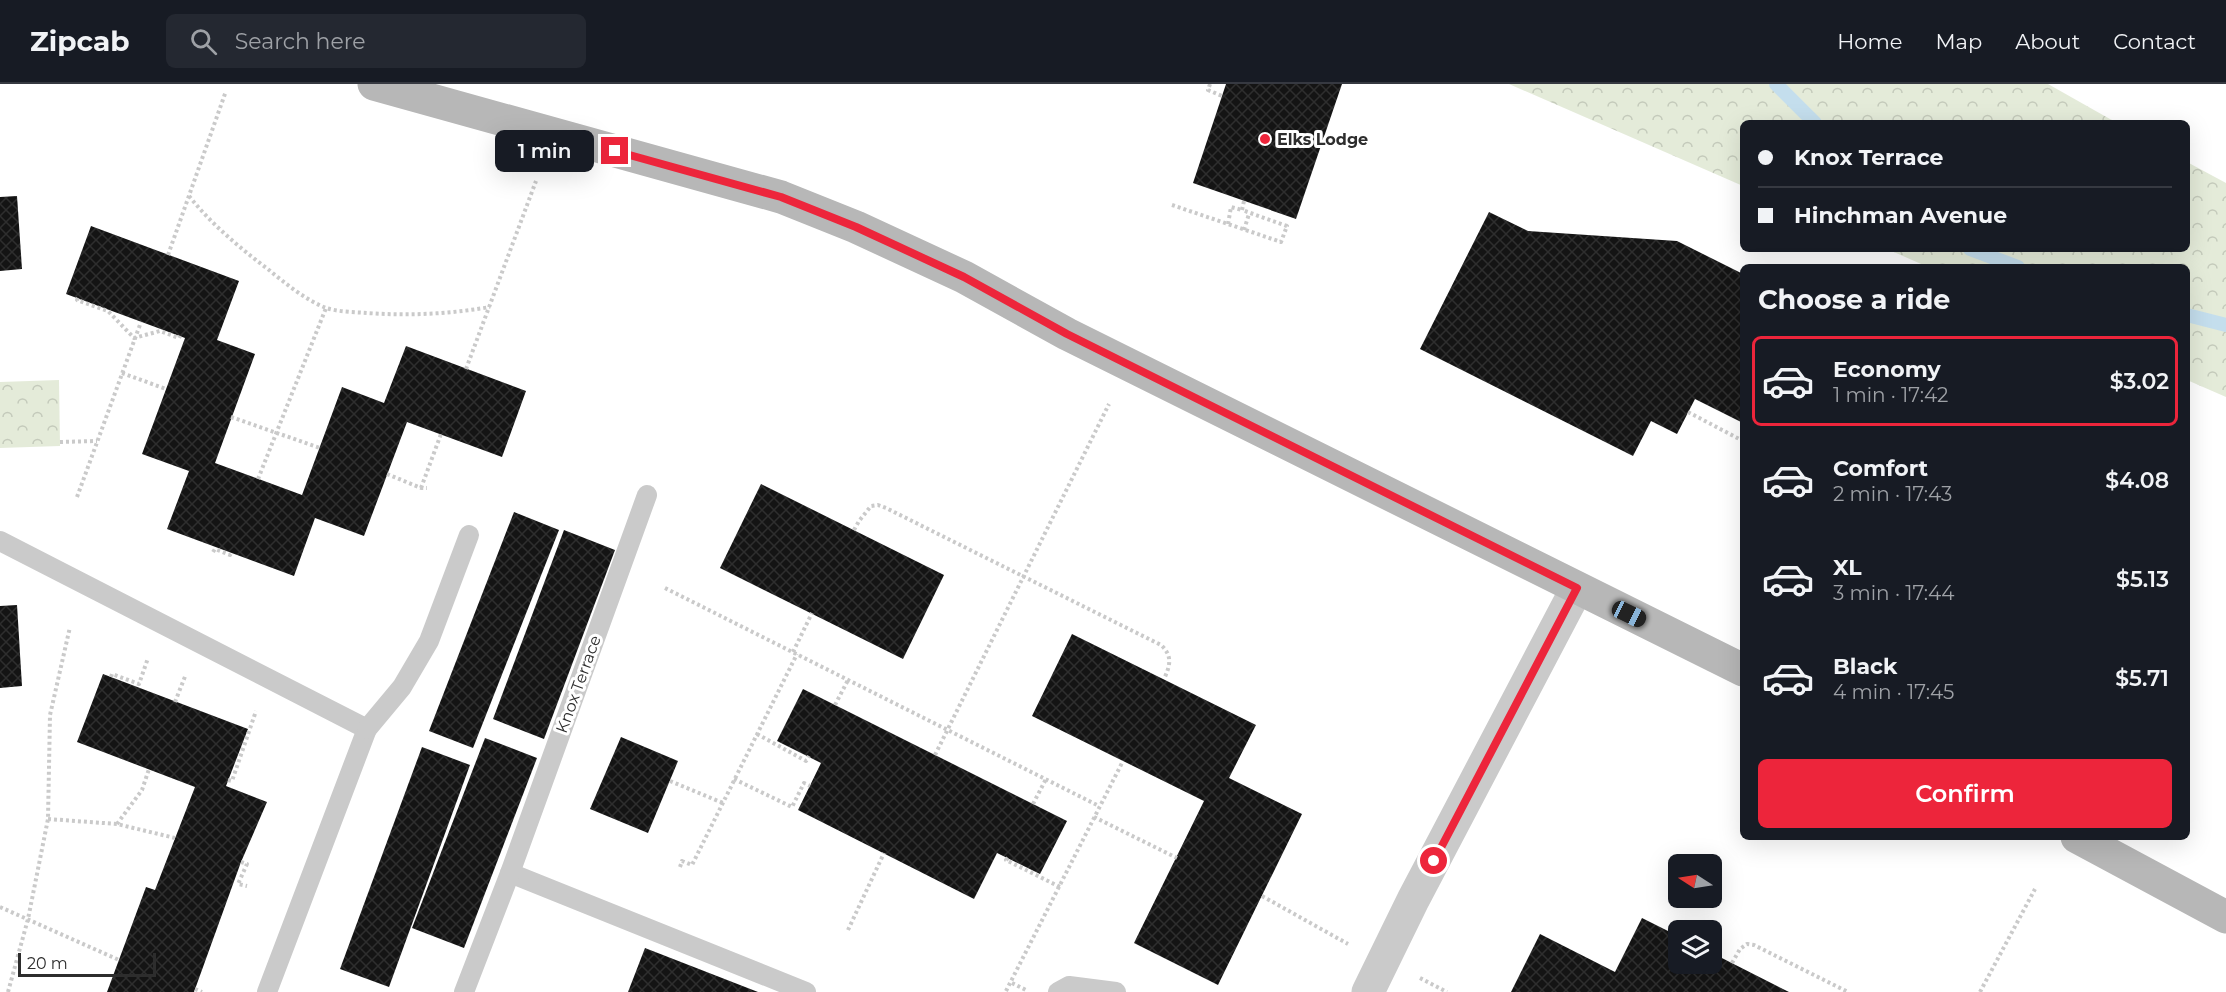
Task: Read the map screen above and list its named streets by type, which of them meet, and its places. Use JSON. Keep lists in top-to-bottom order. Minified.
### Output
{"streets":{"lane":["Knox Terrace"]},"places":["Elks Lodge"],"scale_bar":"20 m","north":"left","page":{"header":"Zipcab","search":"Search here","nav":["Home","Map","About","Contact"],"banner":["Knox Terrace","Hinchman Avenue"],"bubble":"1 min","heading":"Choose a ride","list":[{"name":"Economy","note":"1 min · 17:42","value":"$3.02"},{"name":"Comfort","note":"2 min · 17:43","value":"$4.08"},{"name":"XL","note":"3 min · 17:44","value":"$5.13"},{"name":"Black","note":"4 min · 17:45","value":"$5.71"}],"buttons":"Confirm","scale":"20 m"}}
